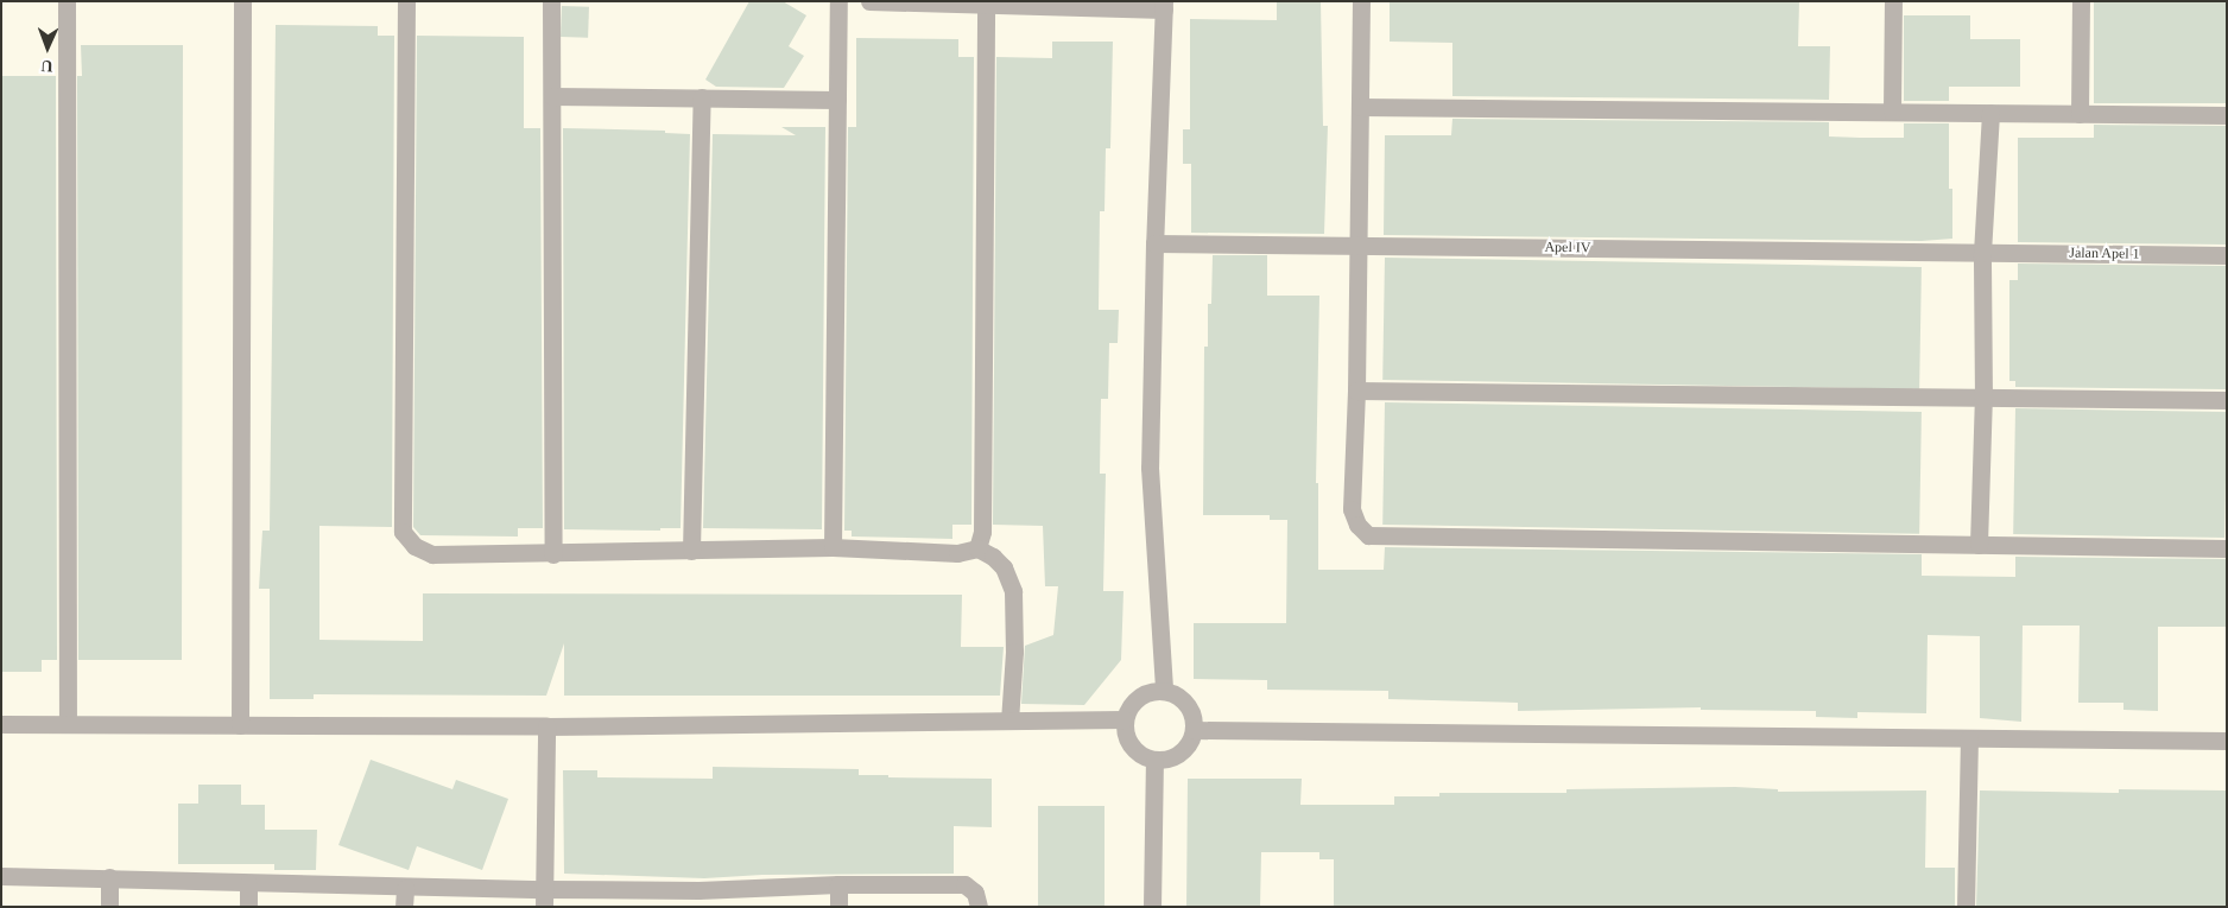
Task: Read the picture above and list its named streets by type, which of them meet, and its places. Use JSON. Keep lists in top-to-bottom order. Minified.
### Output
{"streets":{"street":["Apel IV","Jalan Apel 1"]},"crossings":[["Apel IV","Jalan Apel 1"]],"north":"bottom"}
